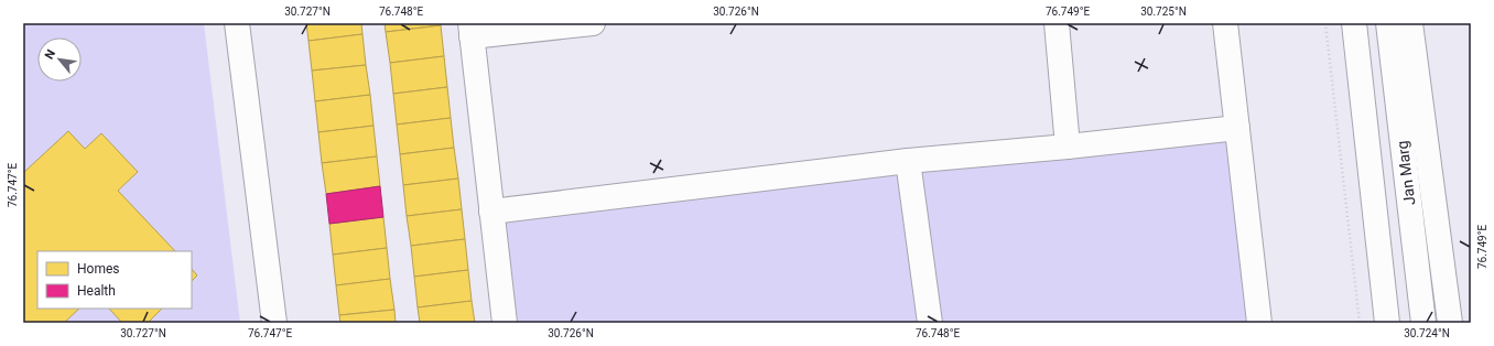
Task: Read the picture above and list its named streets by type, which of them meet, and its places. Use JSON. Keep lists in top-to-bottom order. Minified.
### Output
{"streets":{"street":["Jan Marg"]},"legend":["Homes","Health"],"north":"top left","coordinates":["30.727°N","76.748°E","30.726°N","76.749°E","30.725°N","76.747°E","30.724°N"]}
